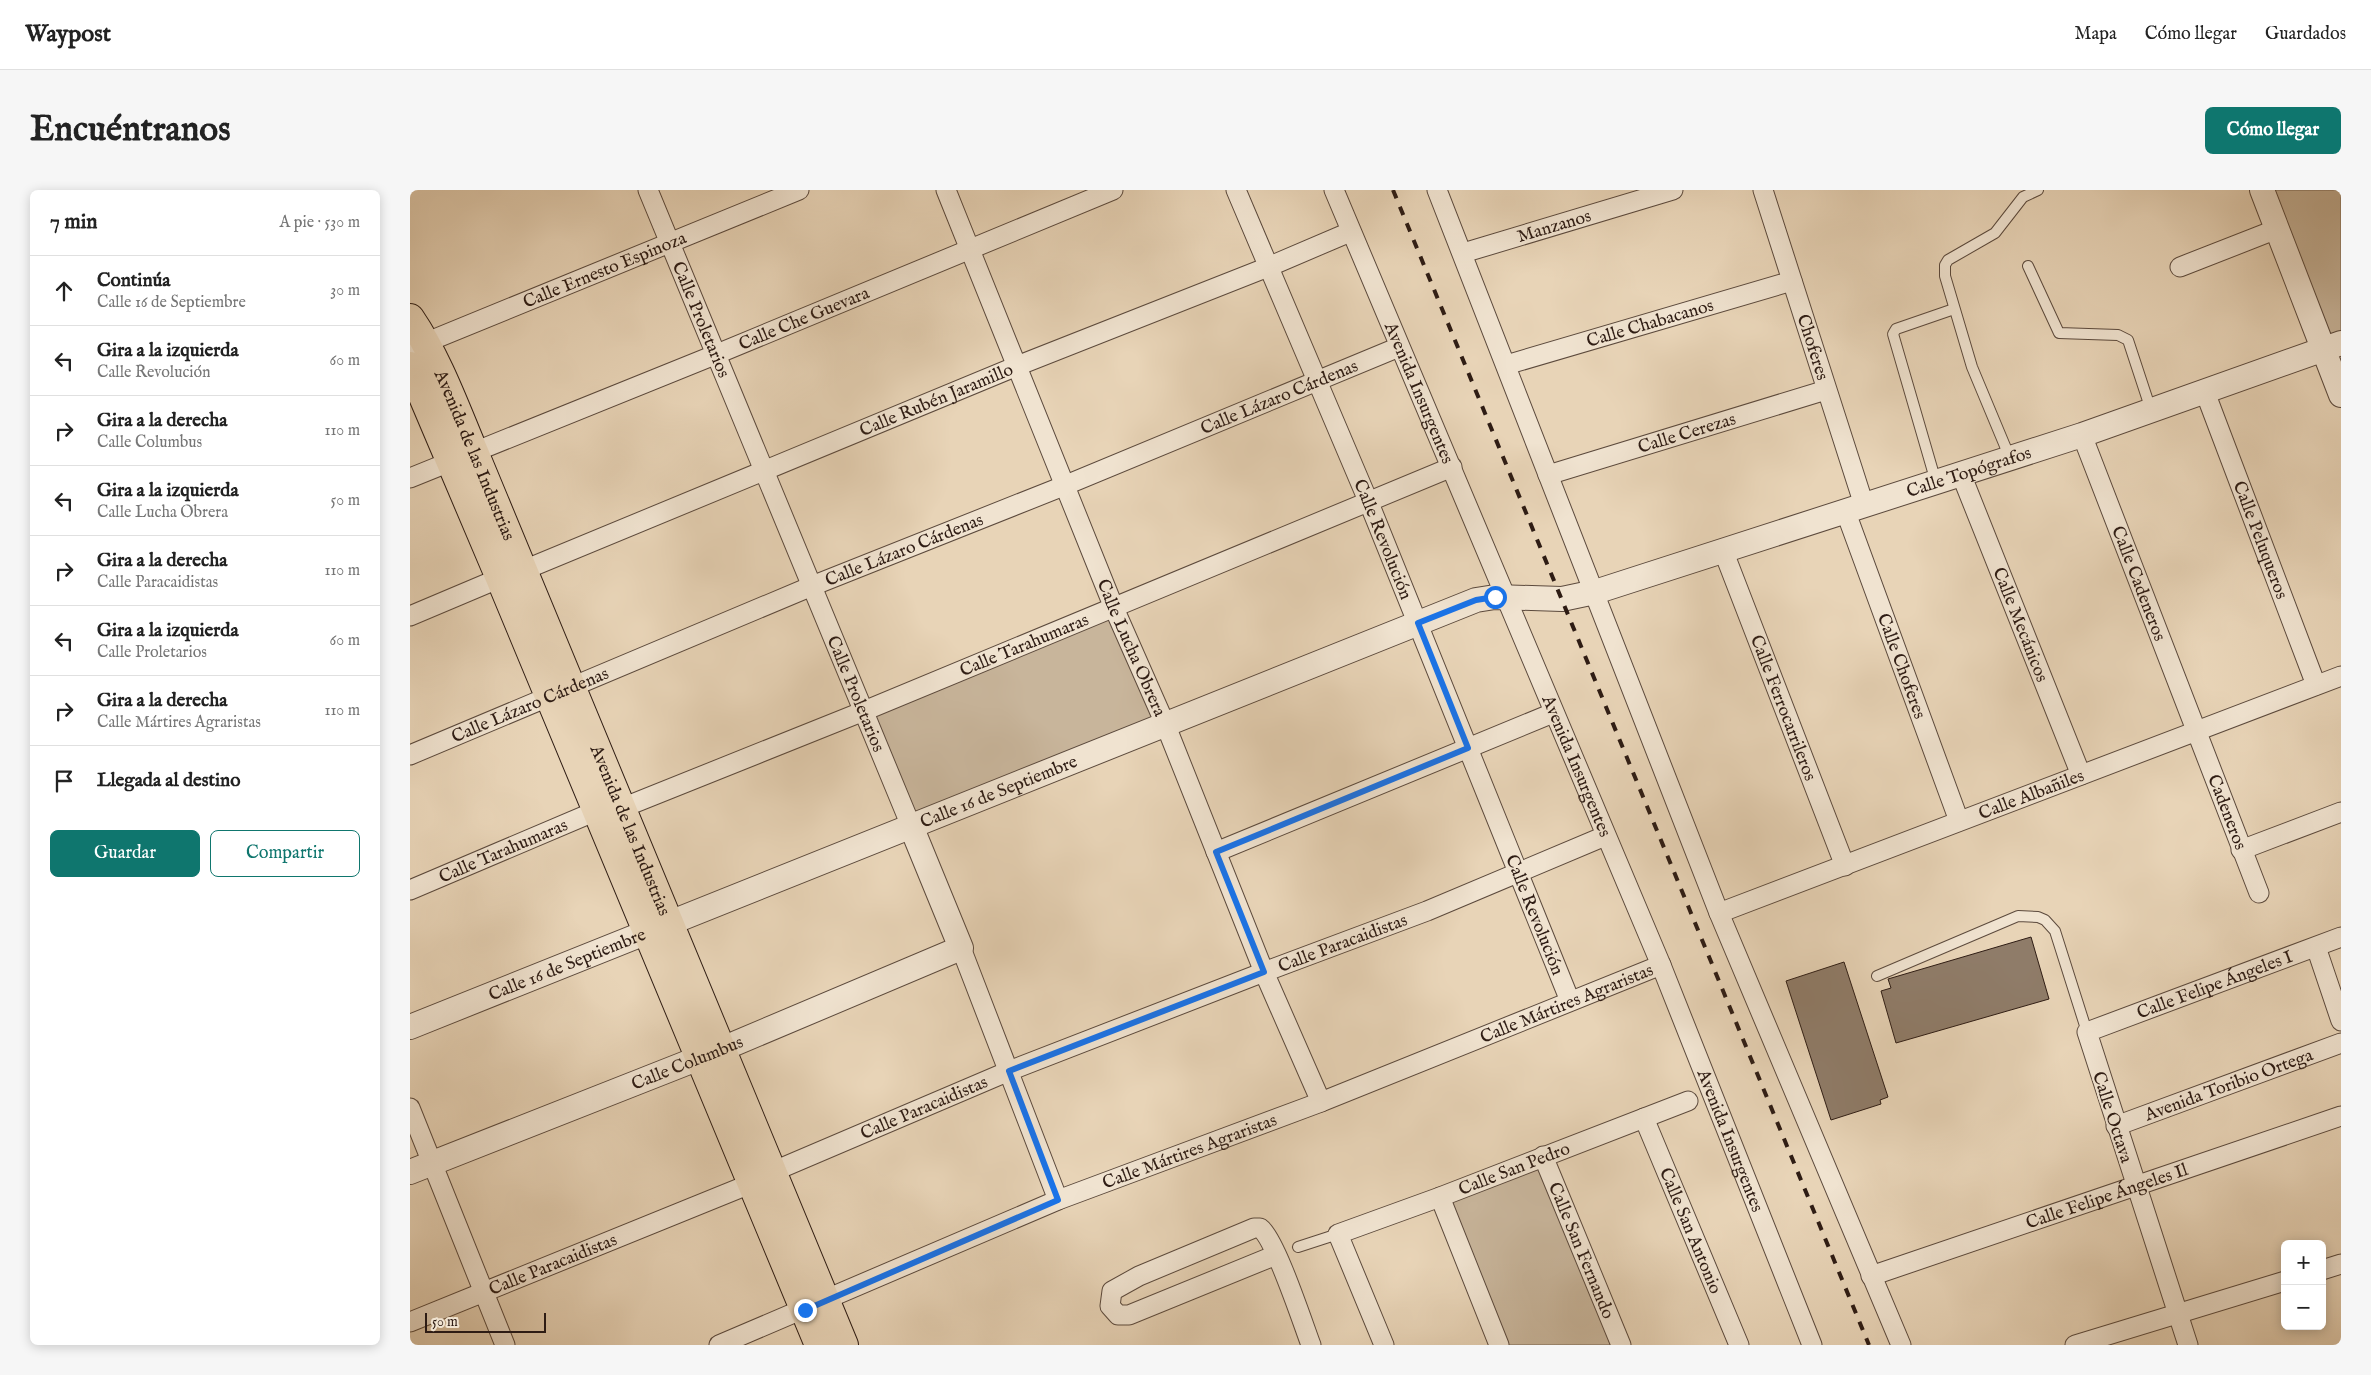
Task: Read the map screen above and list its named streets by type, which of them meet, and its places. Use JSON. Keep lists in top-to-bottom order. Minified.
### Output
{"streets":{"main road":["Avenida de las Industrias"],"street":["Manzanos","Calle Ernesto Espinoza","Calle Che Guevara","Calle Proletarios","Calle Chabacanos","Choferes","Avenida Insurgentes","Calle Lázaro Cárdenas","Calle Rubén Jaramillo","Calle Cerezas","Calle Topógrafos","Calle Revolución","Calle Peluqueros","Calle Cadeneros","Calle Mecánicos","Calle Tarahumaras","Calle Lucha Obrera","Calle Choferes","Calle Ferrocarrileros","Calle 16 de Septiembre","Calle Albañiles","Cadeneros","Calle Paracaidistas","Calle Felipe Ángeles I","Calle Mártires Agraristas","Calle Columbus","Avenida Toribio Ortega","Calle Octava","Calle San Pedro","Calle Felipe Ángeles Il","Calle San Antonio","Calle San Fernando"]},"crossings":[["Calle Ernesto Espinoza","Calle Proletarios"],["Calle Ernesto Espinoza","Avenida de las Industrias"],["Calle Che Guevara","Calle Proletarios"],["Calle Che Guevara","Avenida de las Industrias"],["Calle Che Guevara","Calle Lucha Obrera"],["Calle Proletarios","Calle Lázaro Cárdenas"],["Calle Proletarios","Calle Rubén Jaramillo"],["Calle Proletarios","Calle Tarahumaras"],["Calle Proletarios","Calle 16 de Septiembre"],["Calle Proletarios","Calle Paracaidistas"],["Calle Proletarios","Calle Mártires Agraristas"],["Calle Proletarios","Calle Columbus"],["Calle Chabacanos","Choferes"],["Choferes","Calle Cerezas"],["Choferes","Calle Topógrafos"],["Choferes","Calle Choferes"],["Avenida Insurgentes","Calle Lázaro Cárdenas"],["Avenida Insurgentes","Calle Rubén Jaramillo"],["Avenida Insurgentes","Calle Tarahumaras"],["Avenida Insurgentes","Calle 16 de Septiembre"],["Avenida Insurgentes","Calle Paracaidistas"],["Avenida Insurgentes","Calle Mártires Agraristas"],["Calle Lázaro Cárdenas","Avenida de las Industrias"],["Calle Lázaro Cárdenas","Calle Revolución"],["Calle Lázaro Cárdenas","Calle Lucha Obrera"],["Calle Rubén Jaramillo","Avenida de las Industrias"],["Calle Rubén Jaramillo","Calle Revolución"],["Calle Rubén Jaramillo","Calle Lucha Obrera"],["Avenida de las Industrias","Calle Tarahumaras"],["Avenida de las Industrias","Calle 16 de Septiembre"],["Avenida de las Industrias","Calle Paracaidistas"],["Avenida de las Industrias","Calle Mártires Agraristas"],["Avenida de las Industrias","Calle Columbus"],["Calle Topógrafos","Calle Peluqueros"],["Calle Topógrafos","Calle Cadeneros"],["Calle Topógrafos","Calle Mecánicos"],["Calle Topógrafos","Calle Choferes"],["Calle Topógrafos","Calle Ferrocarrileros"],["Calle Topógrafos","Calle 16 de Septiembre"],["Calle Revolución","Calle Tarahumaras"],["Calle Revolución","Calle 16 de Septiembre"],["Calle Revolución","Calle Paracaidistas"],["Calle Revolución","Calle Mártires Agraristas"],["Calle Peluqueros","Calle Albañiles"],["Calle Cadeneros","Calle Albañiles"],["Calle Cadeneros","Cadeneros"],["Calle Mecánicos","Calle Albañiles"],["Calle Tarahumaras","Calle Lucha Obrera"],["Calle Lucha Obrera","Calle 16 de Septiembre"],["Calle Lucha Obrera","Calle Paracaidistas"],["Calle Lucha Obrera","Calle Mártires Agraristas"],["Calle Choferes","Calle Albañiles"],["Calle Ferrocarrileros","Calle Albañiles"],["Calle Albañiles","Cadeneros"],["Calle Felipe Ángeles I","Calle Octava"],["Avenida Toribio Ortega","Calle Octava"],["Calle Octava","Calle Felipe Ángeles Il"],["Calle San Pedro","Calle San Antonio"],["Calle San Pedro","Calle San Fernando"]],"scale_bar":"50 m","page":{"header":"Waypost","nav":["Mapa","Cómo llegar","Guardados"],"buttons":["Cómo llegar",["Guardar","Compartir"]],"title":"Encuéntranos","heading":["7 min","A pie · 530 m"],"list":[["Continúa","Calle 16 de Septiembre","30 m"],["Gira a la izquierda","Calle Revolución","60 m"],["Gira a la derecha","Calle Columbus","110 m"],["Gira a la izquierda","Calle Lucha Obrera","50 m"],["Gira a la derecha","Calle Paracaidistas","110 m"],["Gira a la izquierda","Calle Proletarios","60 m"],["Gira a la derecha","Calle Mártires Agraristas","110 m"],"Llegada al destino"],"map_buttons":["+","−"],"scale":"50 m"}}
